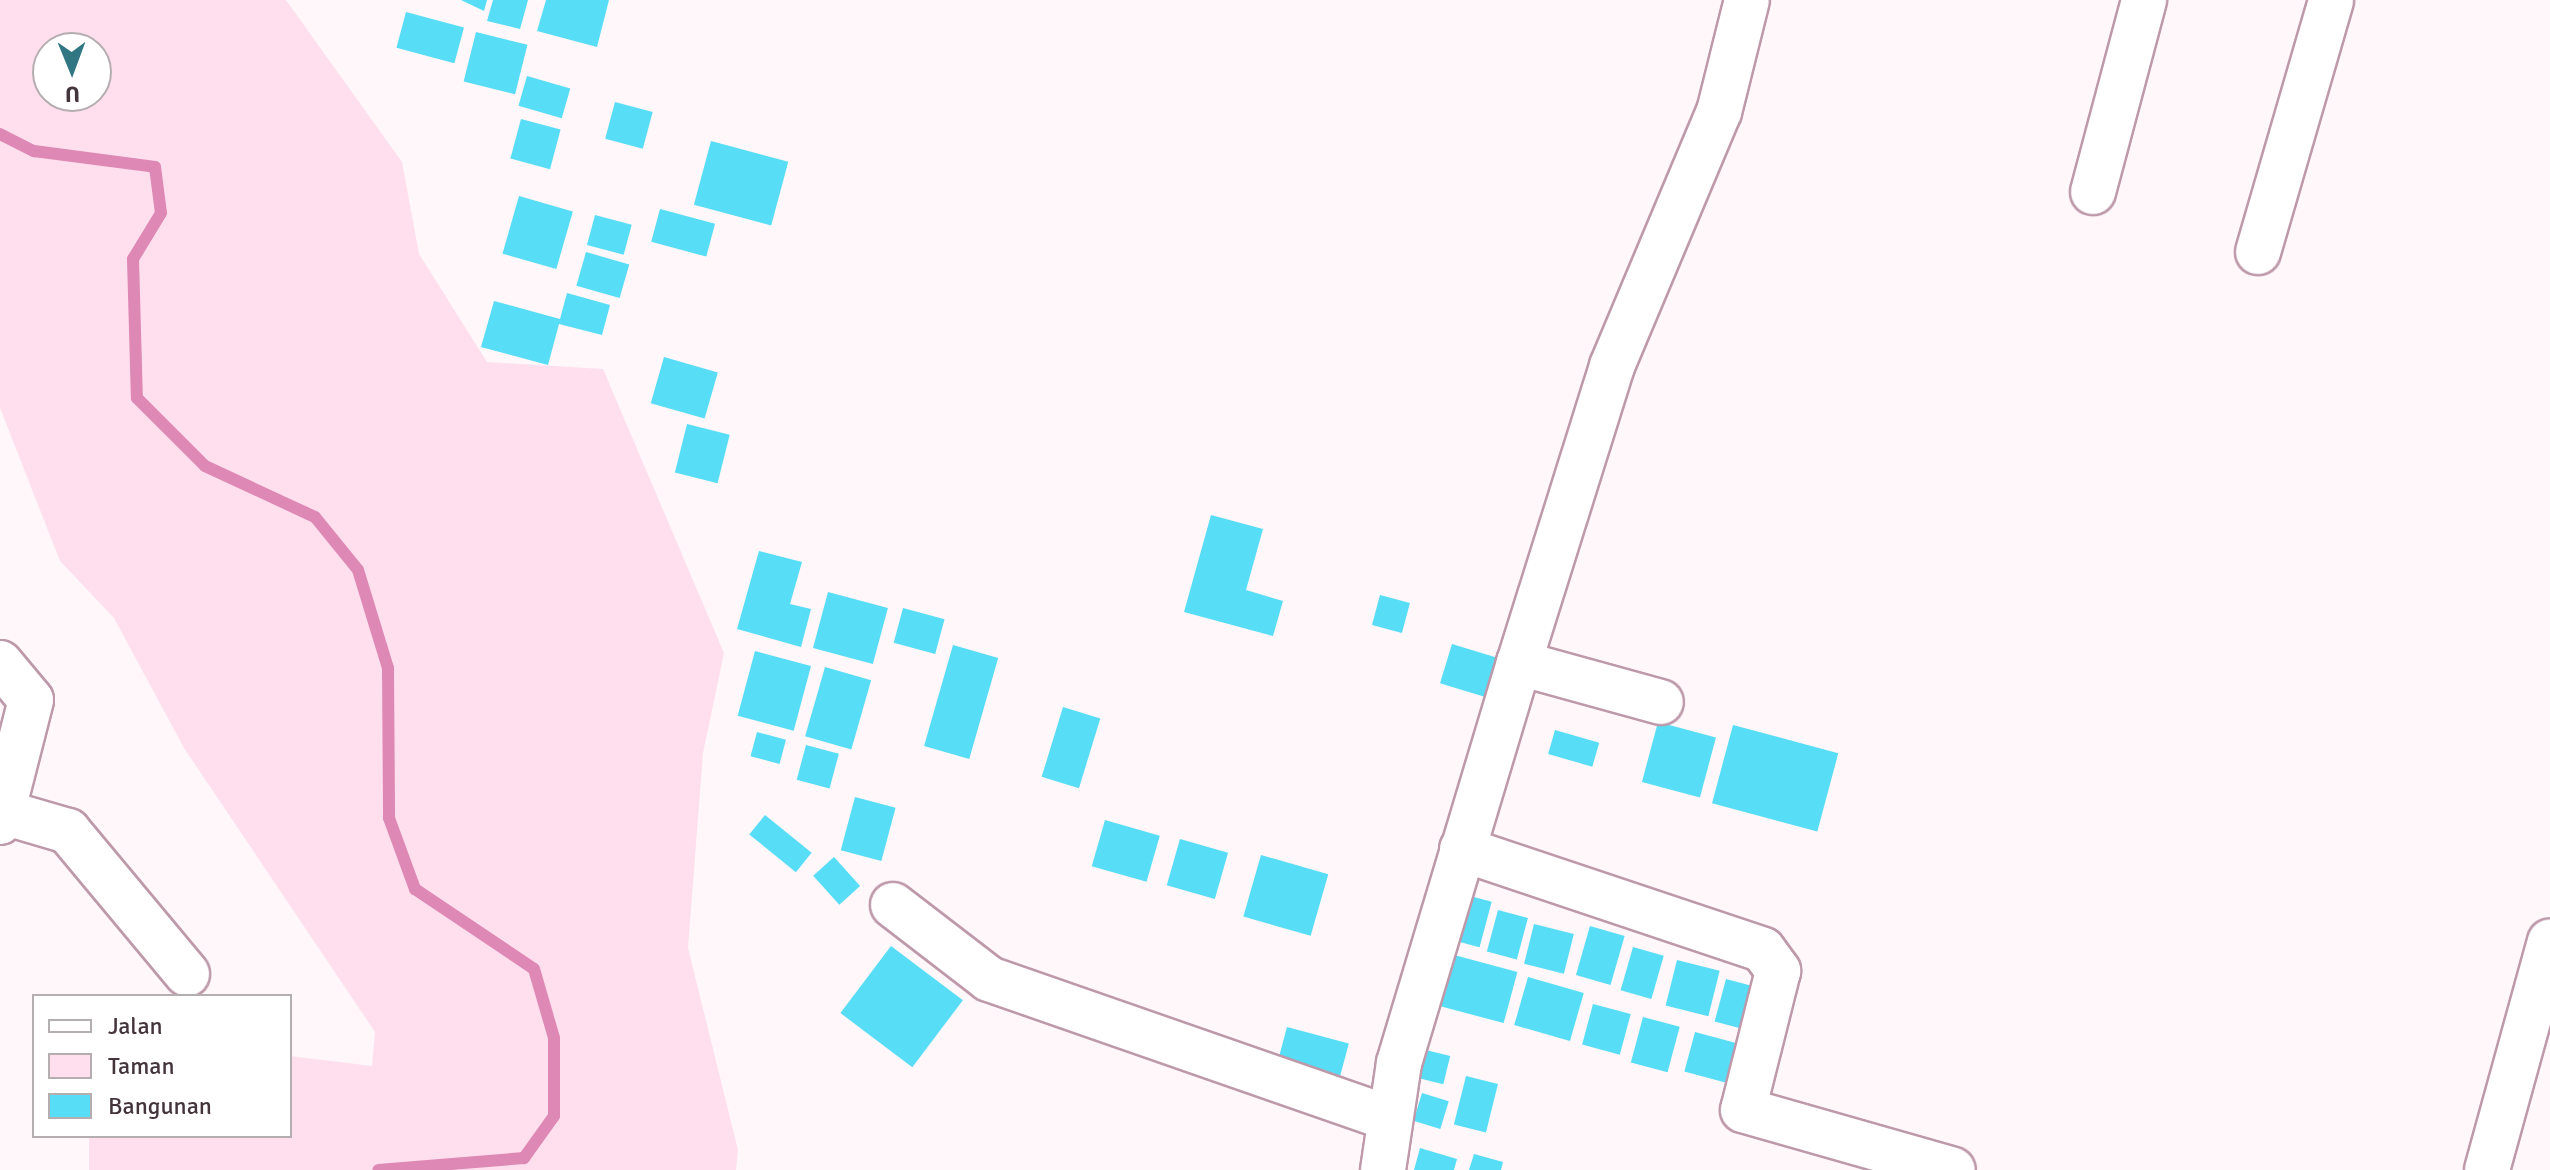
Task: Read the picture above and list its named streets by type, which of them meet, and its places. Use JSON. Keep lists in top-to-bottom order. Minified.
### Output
{"legend":["Jalan","Taman","Bangunan"],"north":"bottom"}
